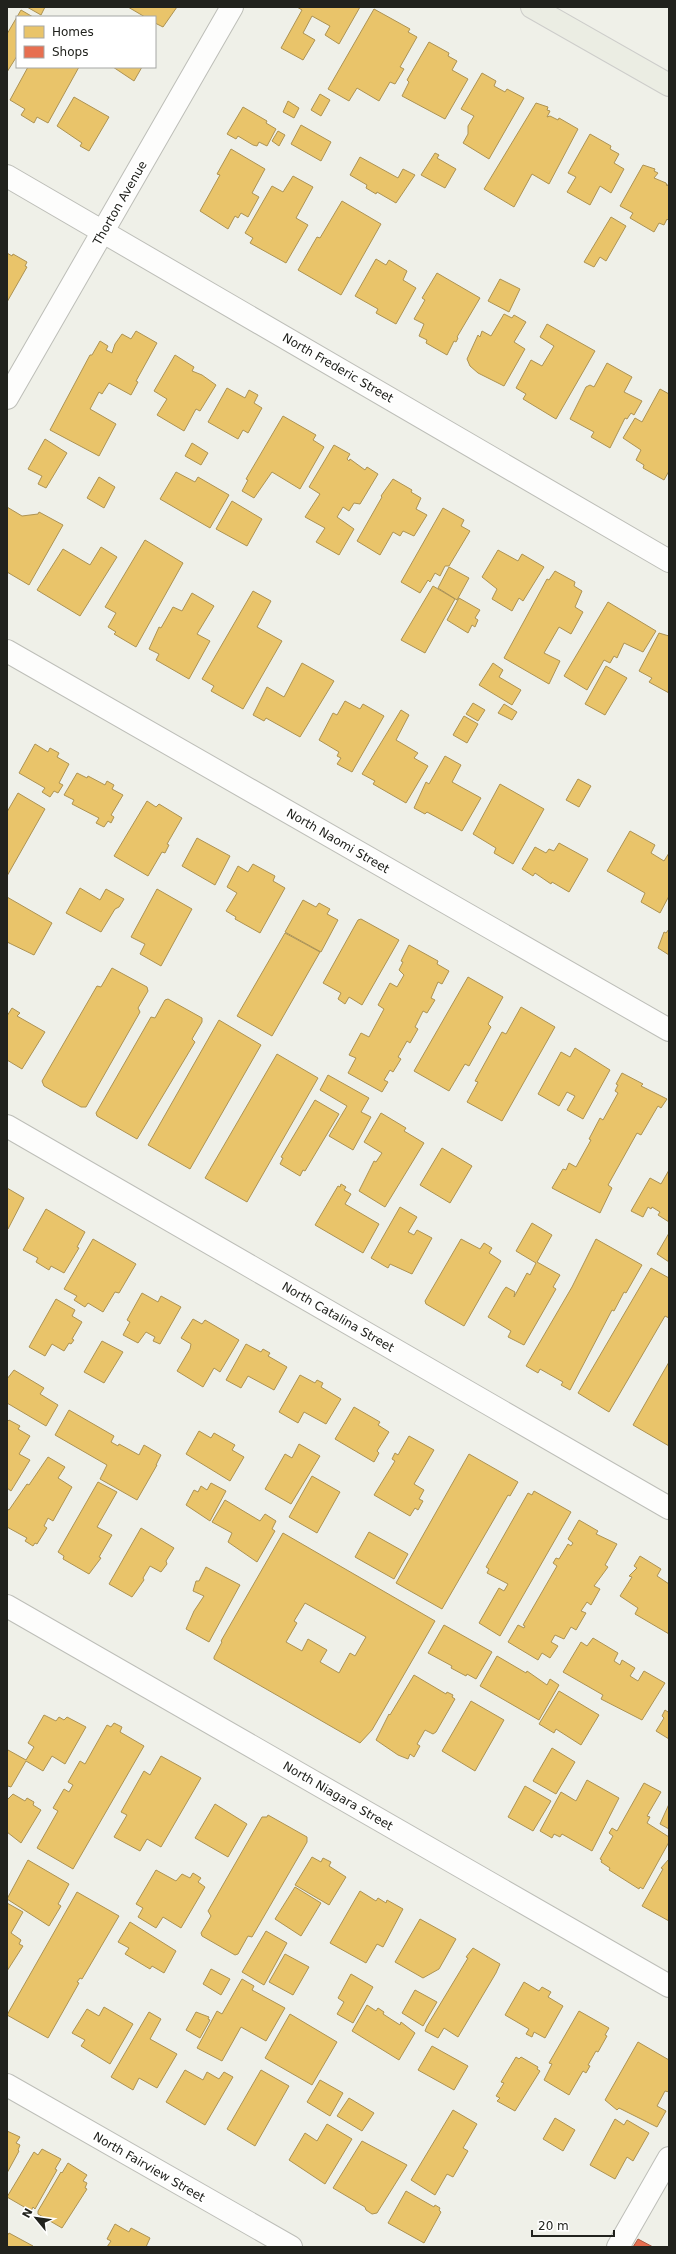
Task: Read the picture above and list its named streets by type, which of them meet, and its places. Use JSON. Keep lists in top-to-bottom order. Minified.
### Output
{"streets":{"street":["Thorton Avenue","North Frederic Street","North Naomi Street","North Catalina Street","North Niagara Street","North Fairview Street"]},"crossings":[["Thorton Avenue","North Frederic Street"]],"legend":["Homes","Shops"],"scale_bar":"20 m","north":"top left"}
